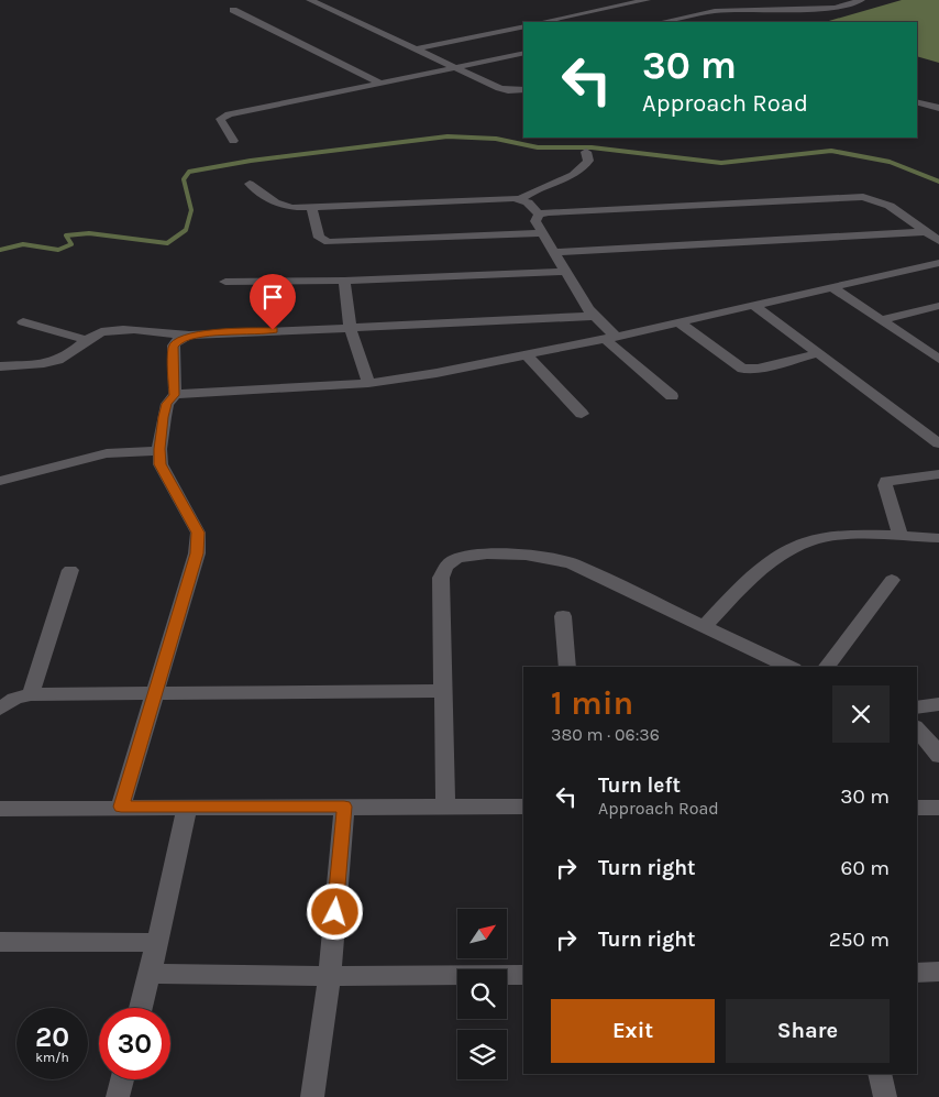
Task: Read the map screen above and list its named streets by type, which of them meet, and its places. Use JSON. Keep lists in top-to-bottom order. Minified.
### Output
{"north":"top right","page":{"turn":["30 m","Approach Road"],"heading":["1 min","380 m · 06:36"],"list":[{"name":"Turn left","note":"Approach Road","value":"30 m"},{"name":"Turn right","value":"60 m"},{"name":"Turn right","value":"250 m"}],"buttons":["Exit","Share"],"speed":"20 km/h","limit":"30"}}
